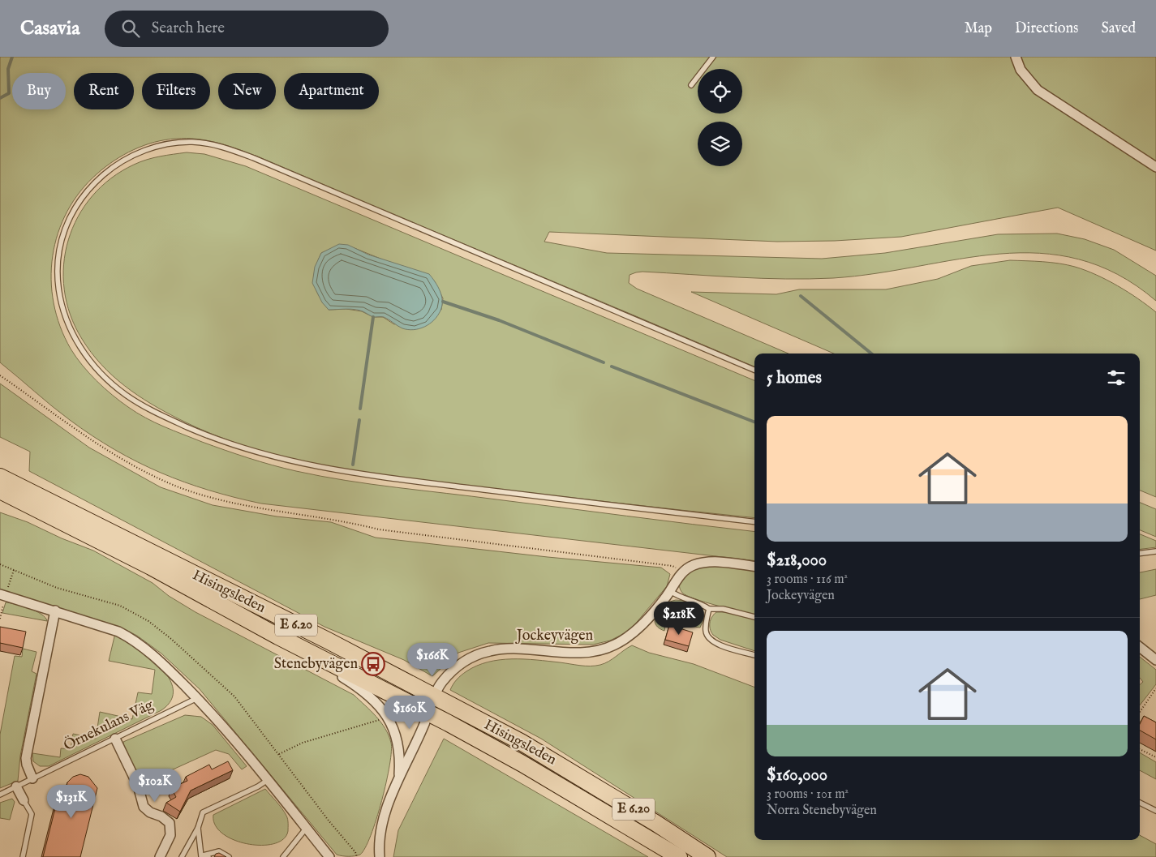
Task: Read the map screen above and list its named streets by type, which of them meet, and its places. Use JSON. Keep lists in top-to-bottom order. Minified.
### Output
{"streets":{"highway":["Hisingsleden","E 6.20"],"street":["Jockeyvägen"],"lane":["Örnekulans Väg"]},"crossings":[["Hisingsleden","Jockeyvägen"]],"places":{"bus stop":["Stenebyvägen"]},"page":{"header":"Casavia","search":"Search here","nav":["Map","Directions","Saved"],"chip":["Buy","Rent","Filters","New","Apartment"],"heading":"5 homes","list":[{"name":"$218,000","note":"3 rooms · 116 m² · Jockeyvägen"},{"name":"$160,000","note":"3 rooms · 101 m² · Norra Stenebyvägen"}],"price":["$218K","$166K","$160K","$102K","$131K"]}}
